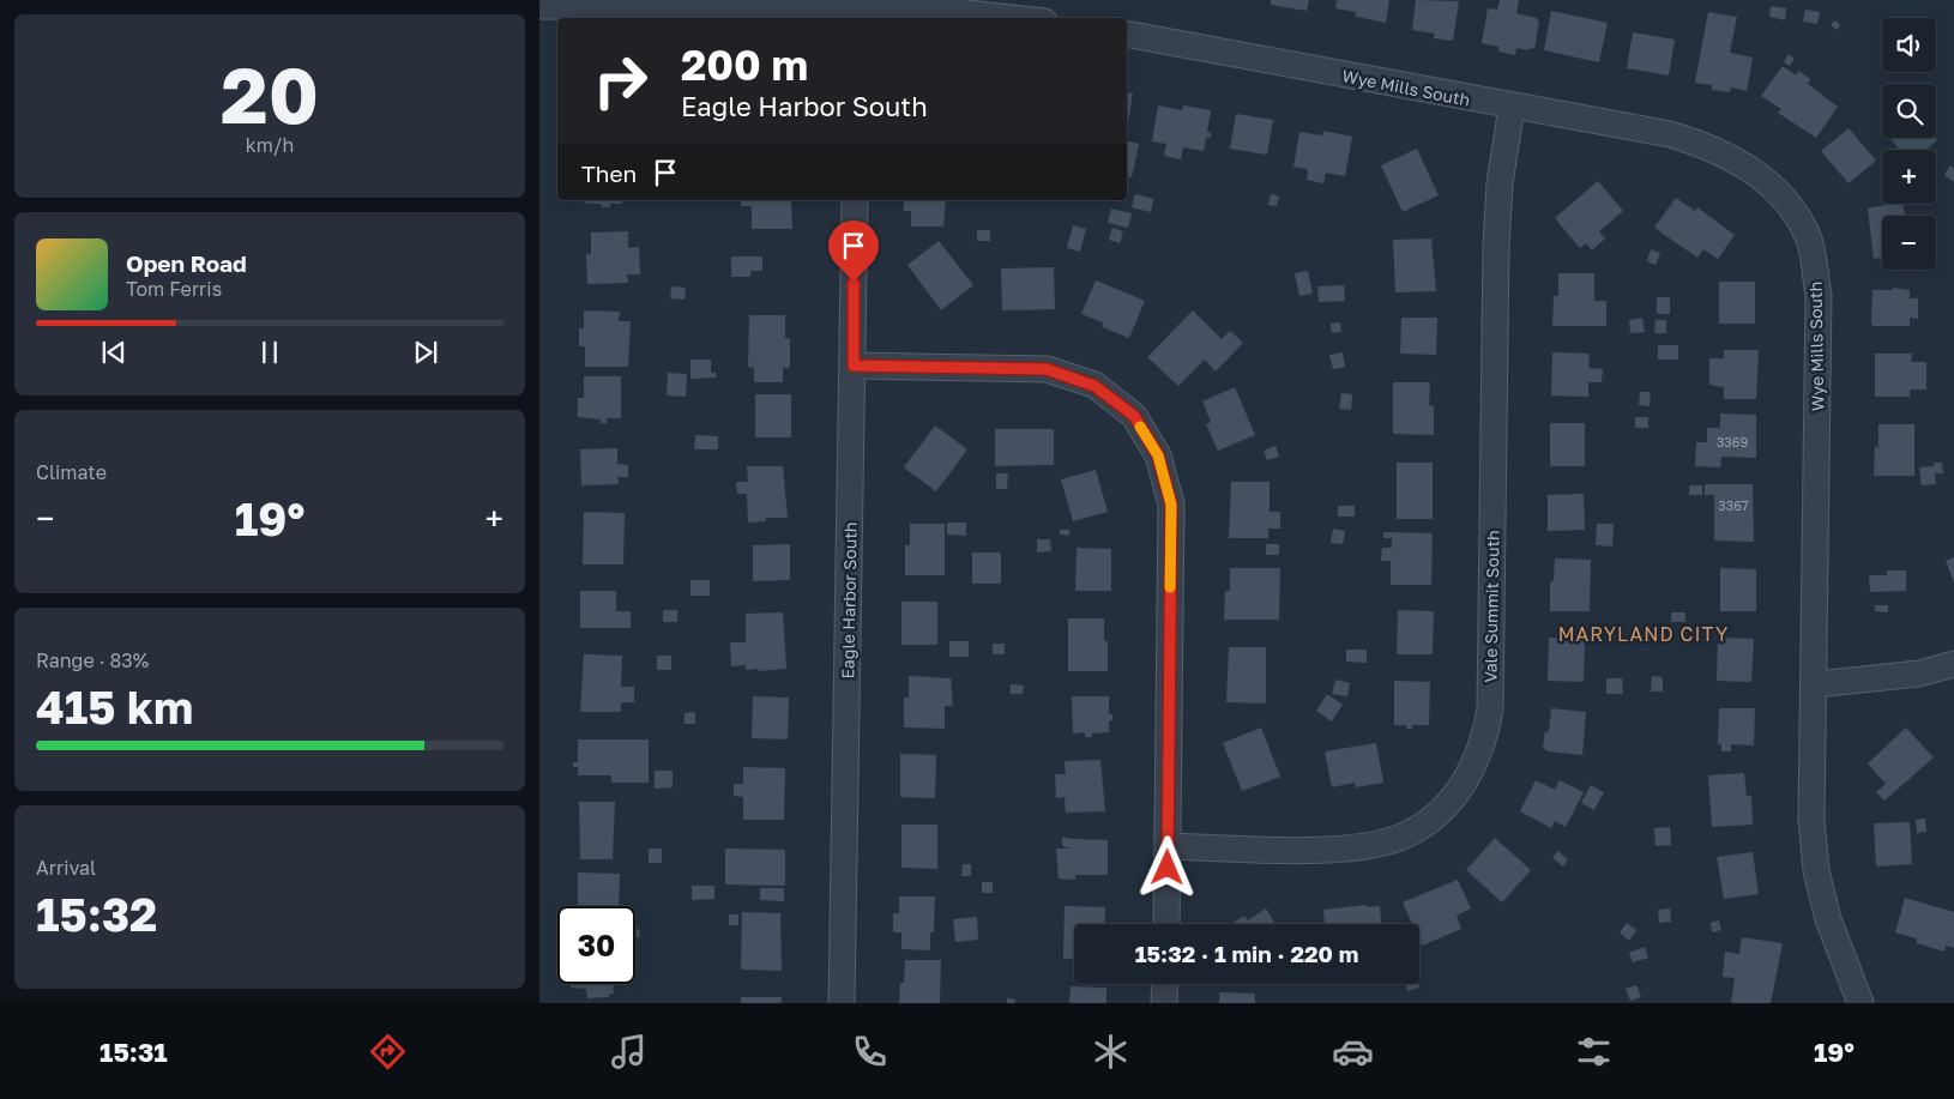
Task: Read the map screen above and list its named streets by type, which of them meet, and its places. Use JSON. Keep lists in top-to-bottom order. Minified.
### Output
{"streets":{"street":["Wye Mills South","Eagle Harbor South","Vale Summit South"]},"crossings":[["Wye Mills South","Vale Summit South"]],"districts":["MARYLAND CITY"],"house_numbers":["3369","3367"],"page":{"tile":[["20","km/h"],"Climate",["Range · 83%","415 km"],["Arrival","15:32"]],"map_buttons":["+","−"],"turn":["200 m","Eagle Harbor South"],"then":"Then","song":["Open Road","Tom Ferris"],"heat":["−","19°","+"],"limit":"30","trip":"15:32 · 1 min · 220 m","tabs":["15:31","19°"]}}
